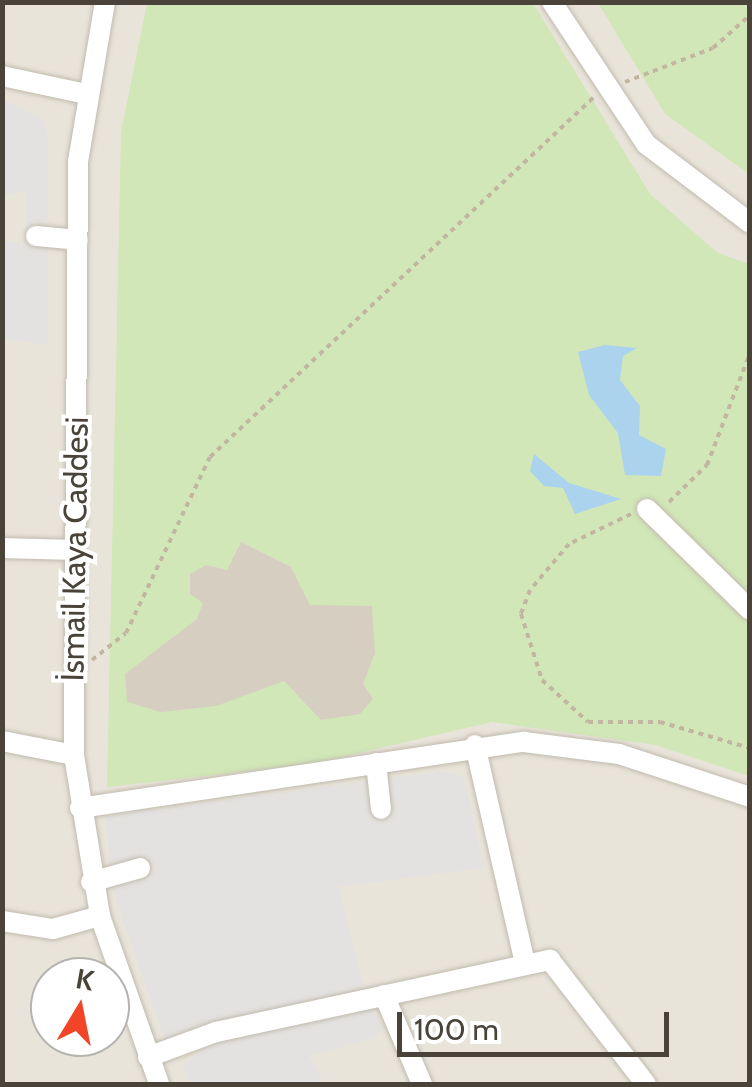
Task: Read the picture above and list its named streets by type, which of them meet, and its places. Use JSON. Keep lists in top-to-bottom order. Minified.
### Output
{"streets":{"street":["İsmail Kaya Caddesi"]},"scale_bar":"100 m","north":"top"}
